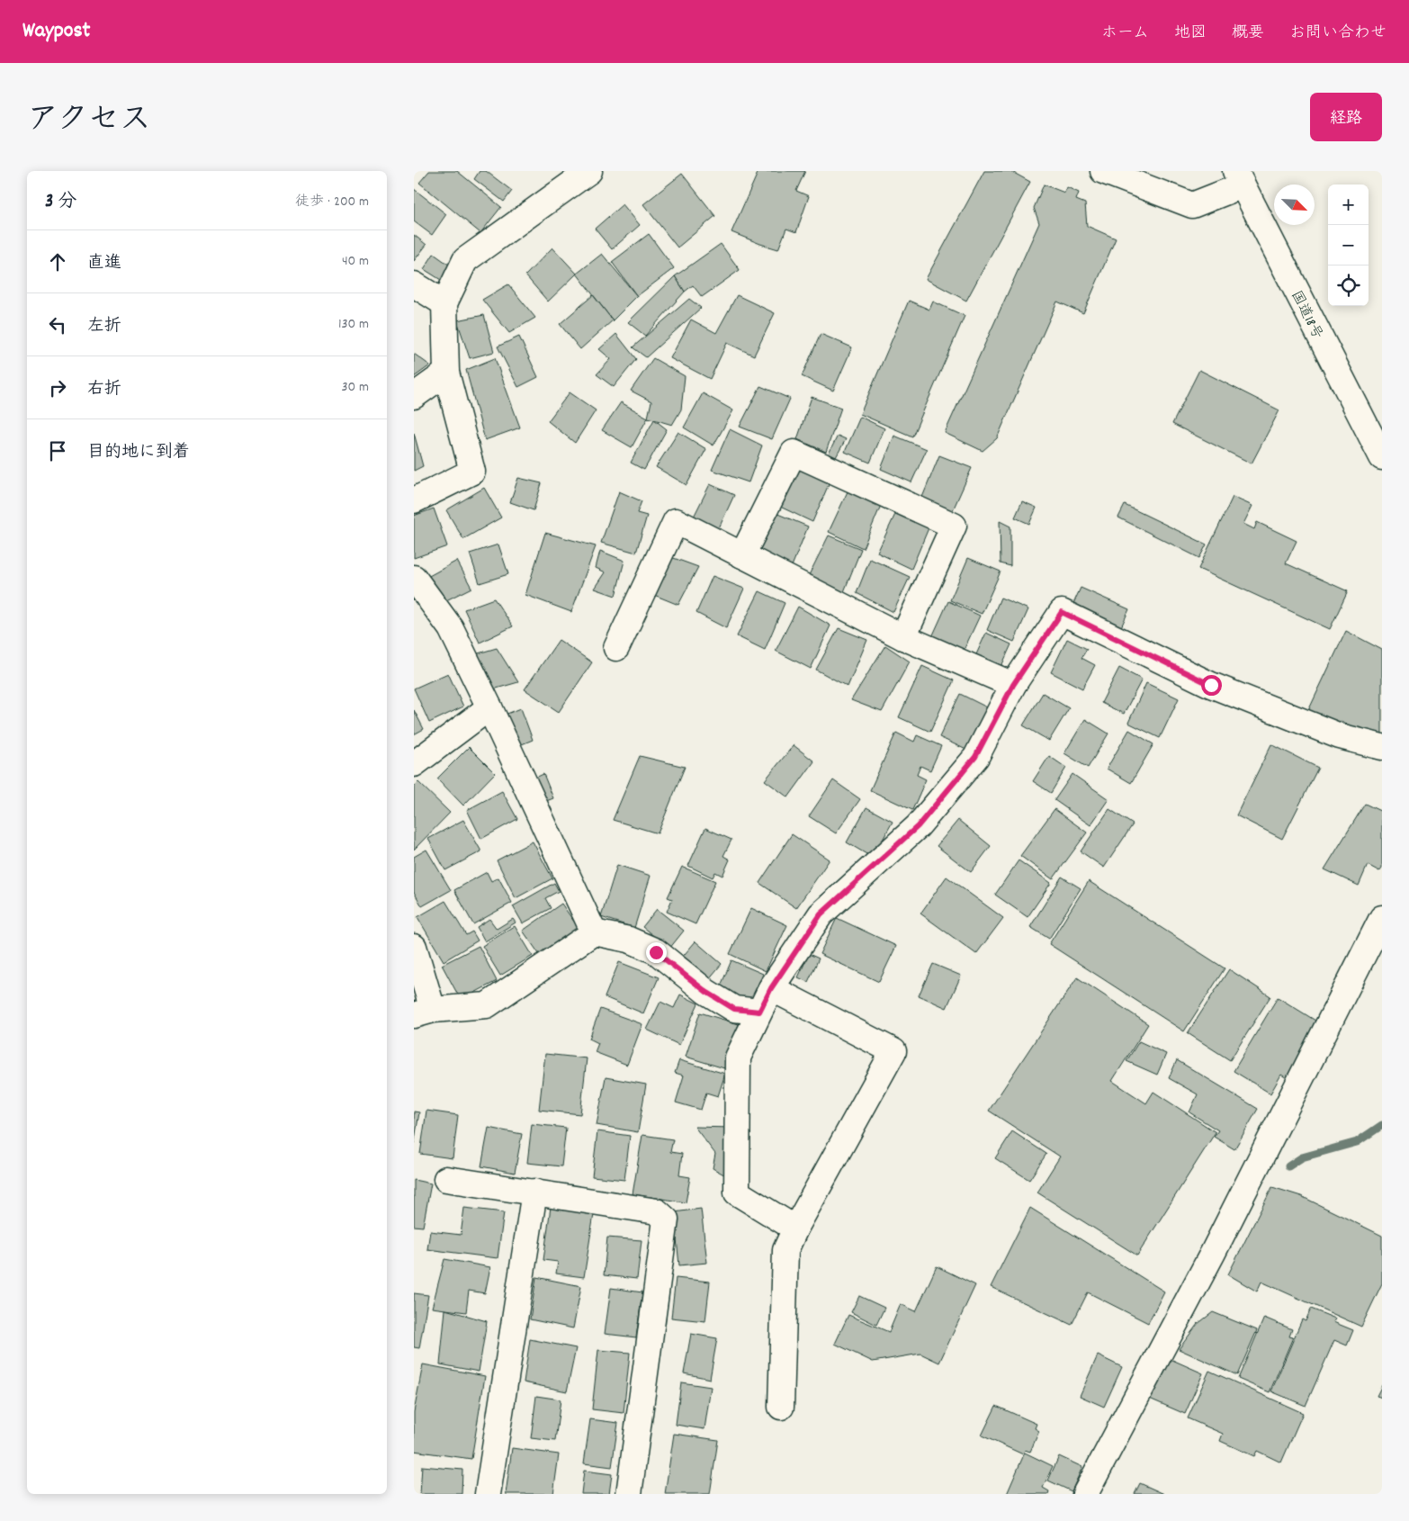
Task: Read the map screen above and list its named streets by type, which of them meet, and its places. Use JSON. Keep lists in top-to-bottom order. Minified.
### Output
{"streets":{"main road":["国道18号"]},"north":"bottom right","page":{"header":"Waypost","nav":["ホーム","地図","概要","お問い合わせ"],"title":"アクセス","buttons":"経路","heading":["3 分","徒歩 · 200 m"],"map_buttons":["+","−"],"list":[["直進","40 m"],["左折","130 m"],["右折","30 m"],"目的地に到着"]}}
